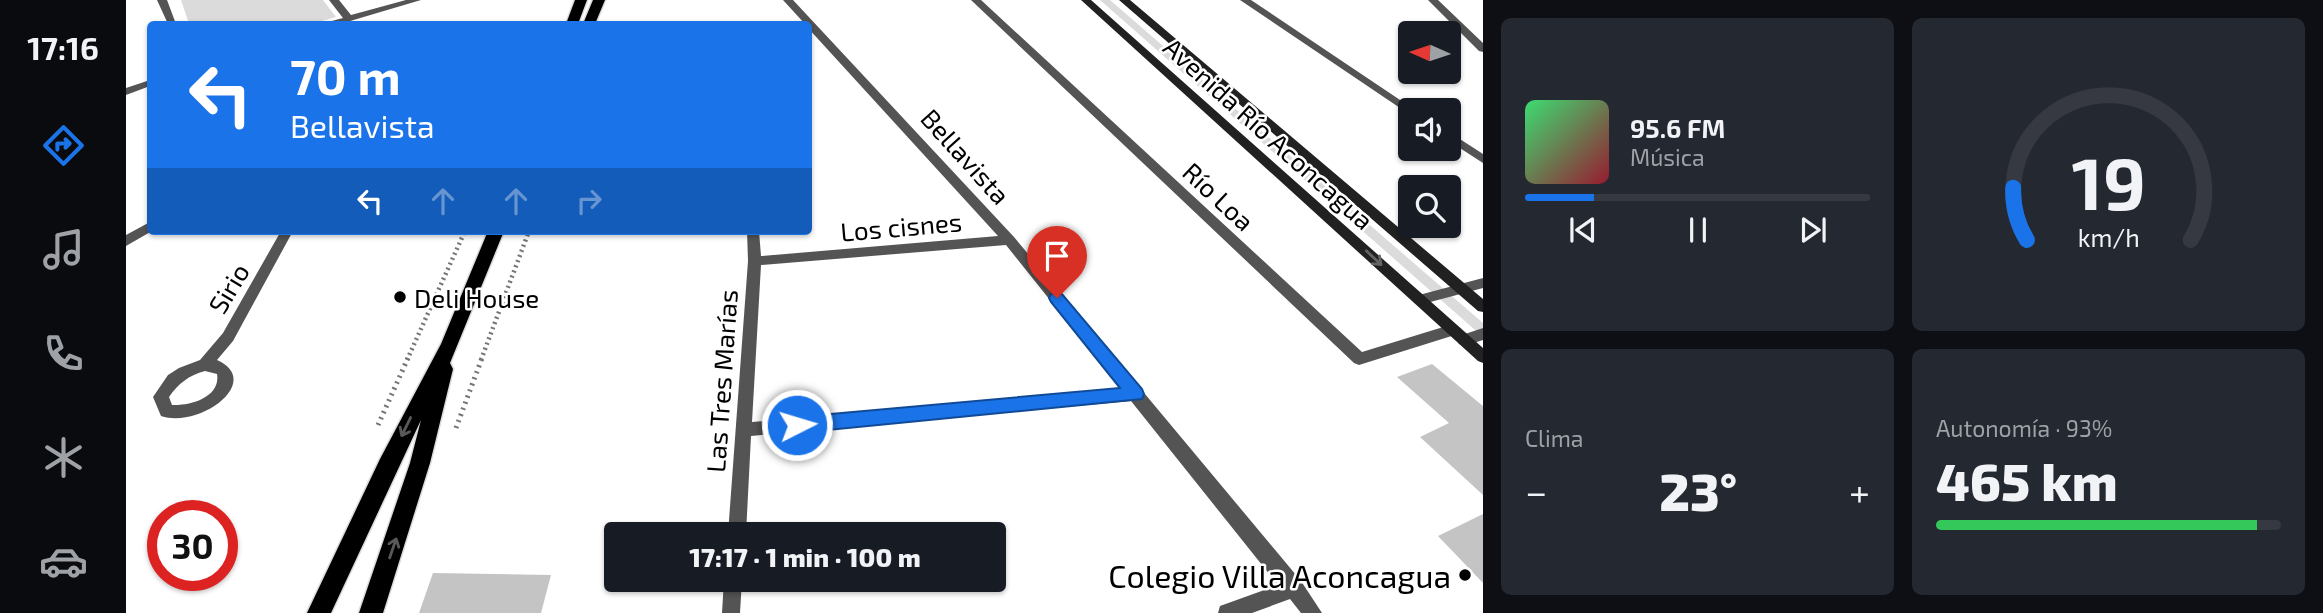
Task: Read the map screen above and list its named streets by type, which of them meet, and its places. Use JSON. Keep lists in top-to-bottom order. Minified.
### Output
{"streets":{"street":["Avenida Río Aconcagua","Bellavista","Río Loa","Los cisnes","Sirio","Las Tres Marías"]},"crossings":[["Avenida Río Aconcagua","Río Loa"],["Bellavista","Los cisnes"],["Los cisnes","Las Tres Marías"]],"places":["Deli House","Colegio Villa Aconcagua"],"north":"left","page":{"tabs":"17:16","turn":["70 m","Bellavista"],"song":["95.6 FM","Música"],"tile":["Clima",["Autonomía · 93%","465 km"]],"heat":["−","23°","+"],"limit":"30","trip":"17:17 · 1 min · 100 m","gauge":["19","km/h"]}}
